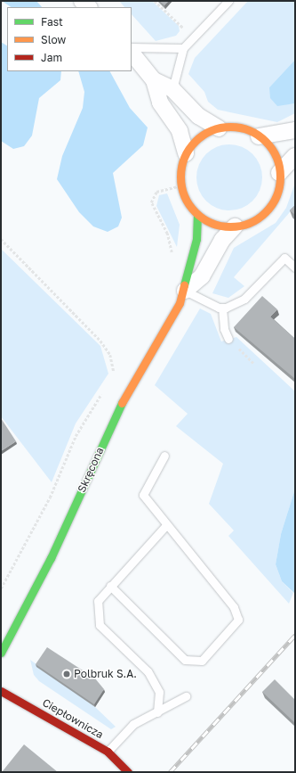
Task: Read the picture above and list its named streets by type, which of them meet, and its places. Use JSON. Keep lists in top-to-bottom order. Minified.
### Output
{"streets":{"street":["Skręcona","Ciepłownicza"]},"places":["Polbruk S.A."],"legend":["Fast","Slow","Jam"]}
